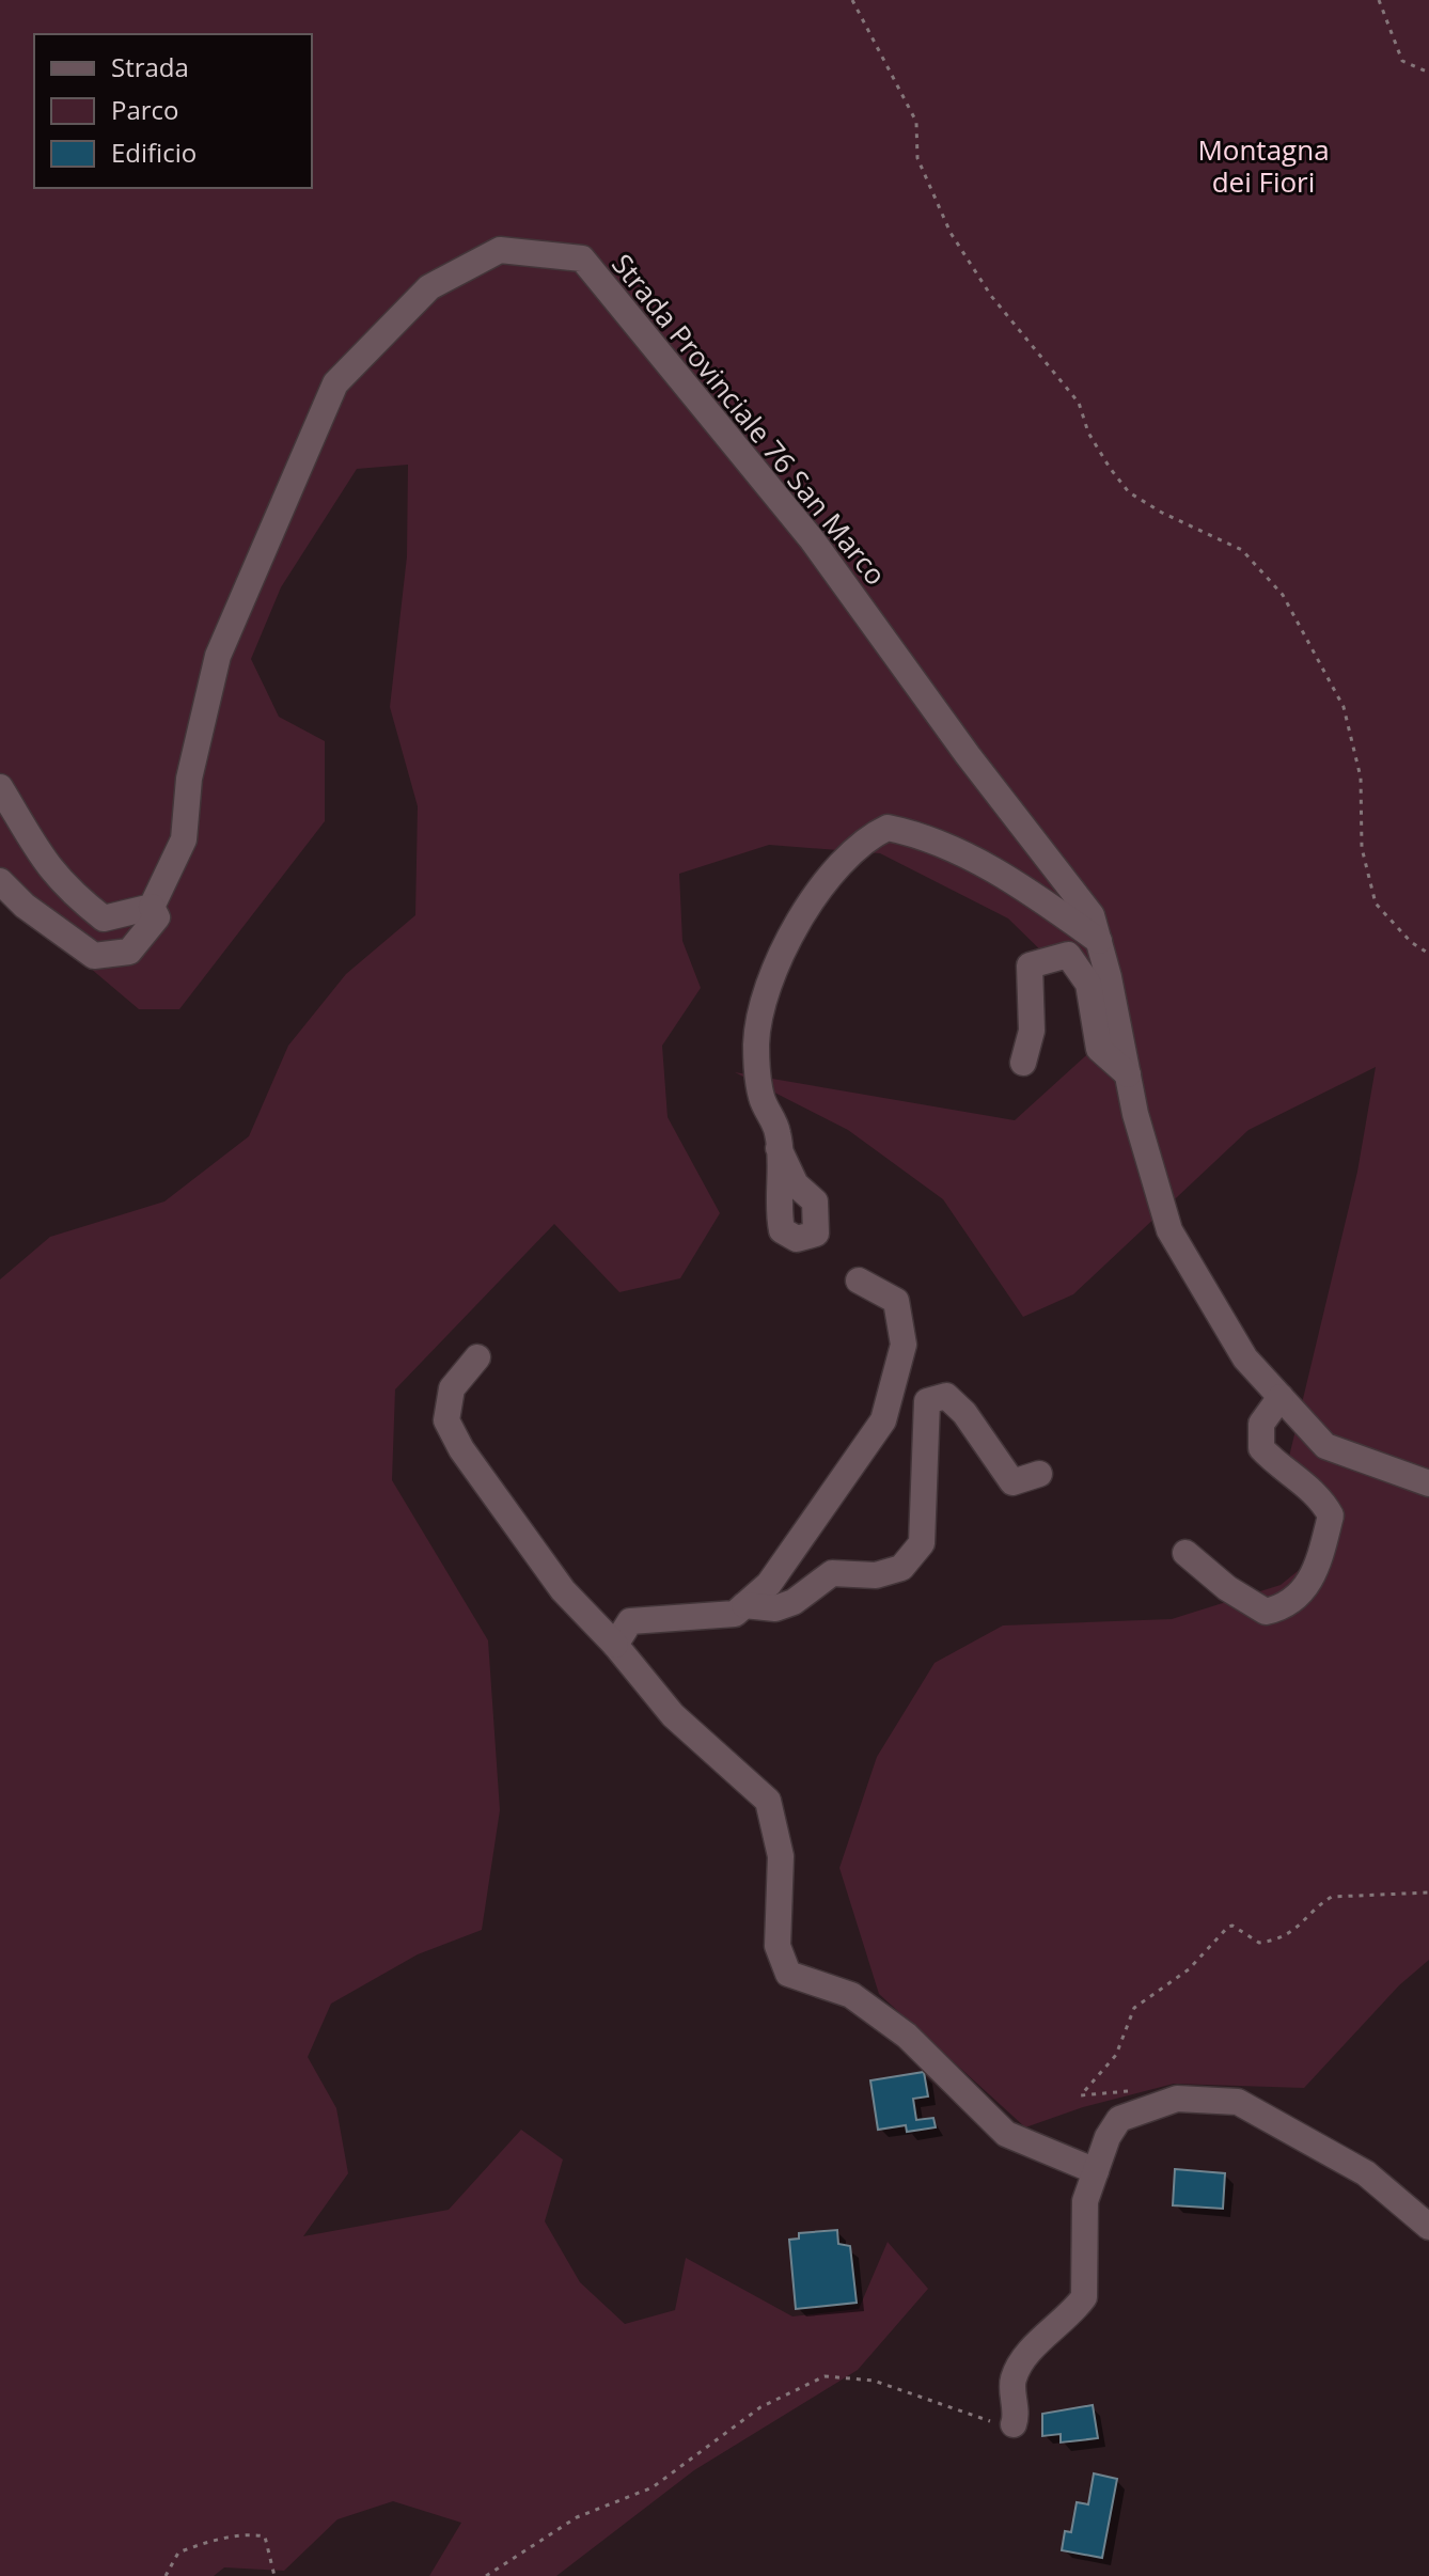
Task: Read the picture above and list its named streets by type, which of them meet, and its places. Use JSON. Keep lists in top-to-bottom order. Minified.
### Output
{"streets":{"street":["Strada Provinciale 76 San Marco"]},"parks":["Montagna dei Fiori"],"legend":["Strada","Parco","Edificio"]}
